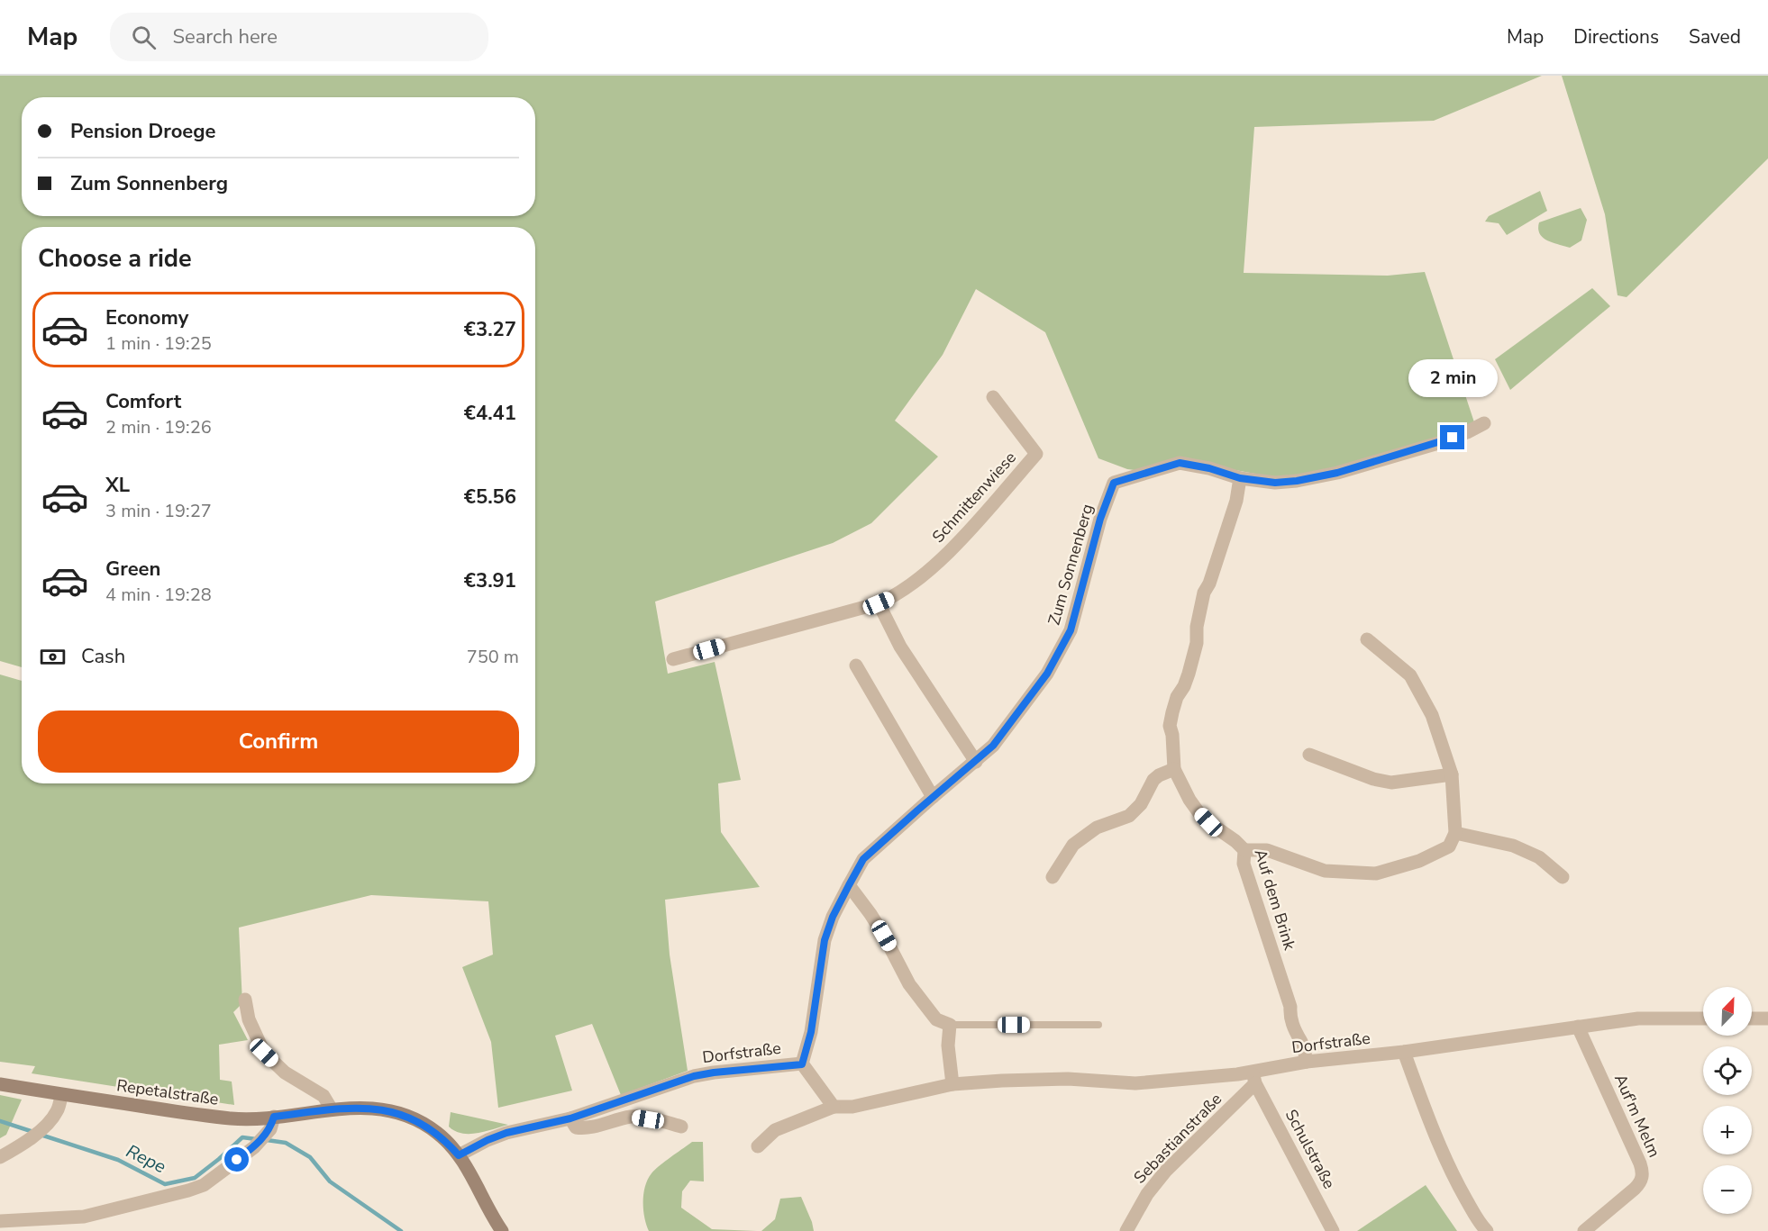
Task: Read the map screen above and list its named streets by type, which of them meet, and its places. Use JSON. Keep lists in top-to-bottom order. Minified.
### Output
{"streets":{"main road":["Repetalstraße"],"street":["Schmittenwiese","Zum Sonnenberg","Auf dem Brink","Dorfstraße","Auf'm Melm","Sebastianstraße","Schulstraße"]},"crossings":[["Zum Sonnenberg","Auf dem Brink"],["Zum Sonnenberg","Dorfstraße"],["Auf dem Brink","Dorfstraße"],["Dorfstraße","Repetalstraße"],["Dorfstraße","Auf'm Melm"],["Dorfstraße","Sebastianstraße"],["Dorfstraße","Schulstraße"],["Sebastianstraße","Schulstraße"]],"water":["Repe"],"north":"top right","page":{"header":"Map","search":"Search here","nav":["Map","Directions","Saved"],"banner":["Pension Droege","Zum Sonnenberg"],"heading":"Choose a ride","list":[{"name":"Economy","note":"1 min · 19:25","value":"€3.27"},{"name":"Comfort","note":"2 min · 19:26","value":"€4.41"},{"name":"XL","note":"3 min · 19:27","value":"€5.56"},{"name":"Green","note":"4 min · 19:28","value":"€3.91"}],"bubble":"2 min","pay":["Cash","750 m"],"buttons":"Confirm","map_buttons":["+","−"]}}
